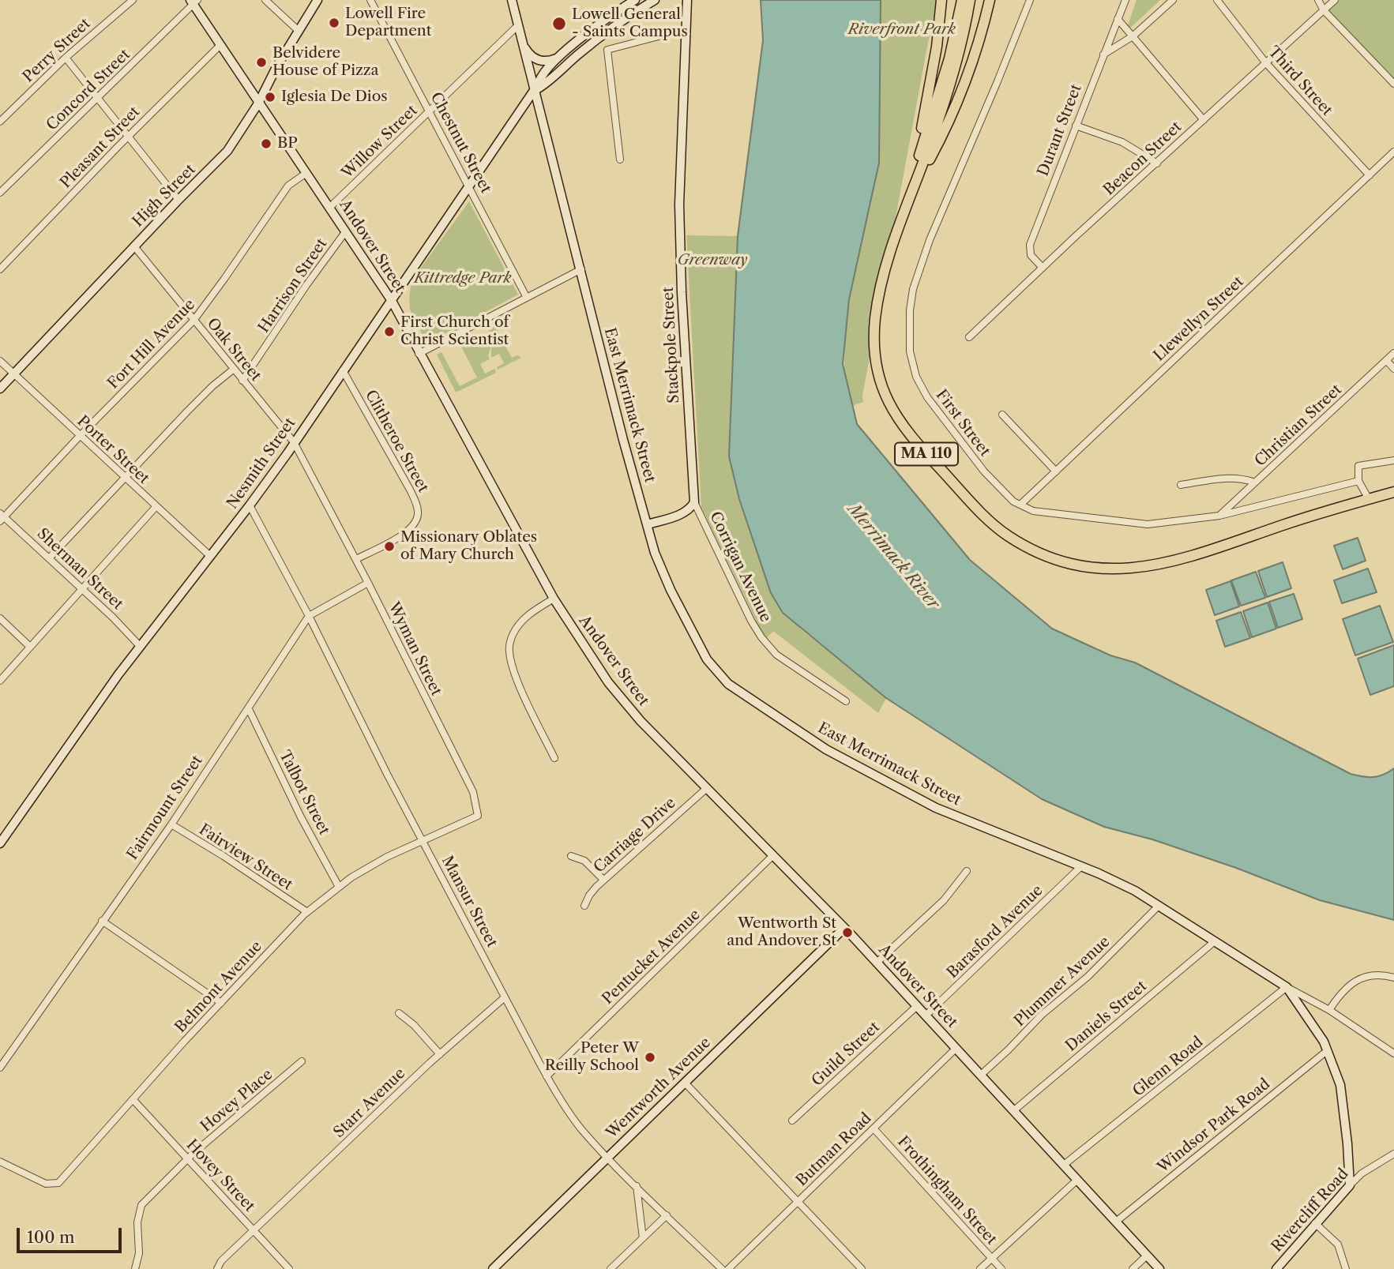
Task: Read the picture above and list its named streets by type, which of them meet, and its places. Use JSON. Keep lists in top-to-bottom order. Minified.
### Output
{"streets":{"main road":["MA 110"],"street":["Perry Street","Third Street","Concord Street","Durant Street","Willow Street","Chestnut Street","Pleasant Street","Beacon Street","High Street","Andover Street","Harrison Street","Llewellyn Street","Fort Hill Avenue","Stackpole Street","Oak Street","East Merrimack Street","First Street","Christian Street","Clitheroe Street","Porter Street","Nesmith Street","Corrigan Avenue","Sherman Street","Wyman Street","Talbot Street","Fairmount Street","Carriage Drive","Fairview Street","Mansur Street","Barasford Avenue","Pentucket Avenue","Plummer Avenue","Belmont Avenue","Daniels Street","Guild Street","Glenn Road","Wentworth Avenue","Hovey Place","Starr Avenue","Windsor Park Road","Butman Road","Hovey Street","Frothingham Street","Rivercliff Road"]},"crossings":[["Third Street","Beacon Street"],["Third Street","Llewellyn Street"],["Concord Street","Andover Street"],["Durant Street","Beacon Street"],["Willow Street","Chestnut Street"],["Willow Street","Andover Street"],["Willow Street","East Merrimack Street"],["Chestnut Street","Nesmith Street"],["Pleasant Street","Andover Street"],["High Street","Andover Street"],["High Street","Oak Street"],["High Street","Porter Street"],["Andover Street","Harrison Street"],["Andover Street","Fort Hill Avenue"],["Andover Street","Nesmith Street"],["Andover Street","Carriage Drive"],["Andover Street","Barasford Avenue"],["Andover Street","Pentucket Avenue"],["Andover Street","Plummer Avenue"],["Andover Street","Daniels Street"],["Andover Street","Guild Street"],["Andover Street","Glenn Road"],["Andover Street","Wentworth Avenue"],["Andover Street","Windsor Park Road"],["Andover Street","Butman Road"],["Harrison Street","Oak Street"],["Llewellyn Street","First Street"],["Fort Hill Avenue","Oak Street"],["Fort Hill Avenue","Porter Street"],["Fort Hill Avenue","Sherman Street"],["Stackpole Street","Corrigan Avenue"],["Oak Street","Nesmith Street"],["Oak Street","Wyman Street"],["East Merrimack Street","Nesmith Street"],["East Merrimack Street","Barasford Avenue"],["East Merrimack Street","Plummer Avenue"],["East Merrimack Street","Daniels Street"],["East Merrimack Street","Glenn Road"],["East Merrimack Street","Windsor Park Road"],["East Merrimack Street","Rivercliff Road"],["First Street","Christian Street"],["Clitheroe Street","Nesmith Street"],["Clitheroe Street","Wyman Street"],["Porter Street","Nesmith Street"],["Nesmith Street","Sherman Street"],["Nesmith Street","Wyman Street"],["Nesmith Street","Mansur Street"],["Wyman Street","Fairmount Street"],["Wyman Street","Mansur Street"],["Wyman Street","Belmont Avenue"],["Talbot Street","Fairmount Street"],["Talbot Street","Belmont Avenue"],["Fairmount Street","Fairview Street"],["Fairmount Street","Mansur Street"],["Fairview Street","Belmont Avenue"],["Mansur Street","Pentucket Avenue"],["Mansur Street","Belmont Avenue"],["Mansur Street","Wentworth Avenue"],["Mansur Street","Starr Avenue"],["Belmont Avenue","Hovey Street"],["Hovey Place","Hovey Street"],["Starr Avenue","Hovey Street"],["Butman Road","Frothingham Street"]],"water":["Merrimack River"],"parks":["Riverfront Park","Greenway","Kittredge Park"],"places":["Lowell Fire Department","Lowell General - Saints Campus","Belvidere House of Pizza","Iglesia De Dios","BP","First Church of Christ Scientist","Missionary Oblates of Mary Church","Wentworth St and Andover St","Peter W Reilly School"],"scale_bar":"100 m"}
